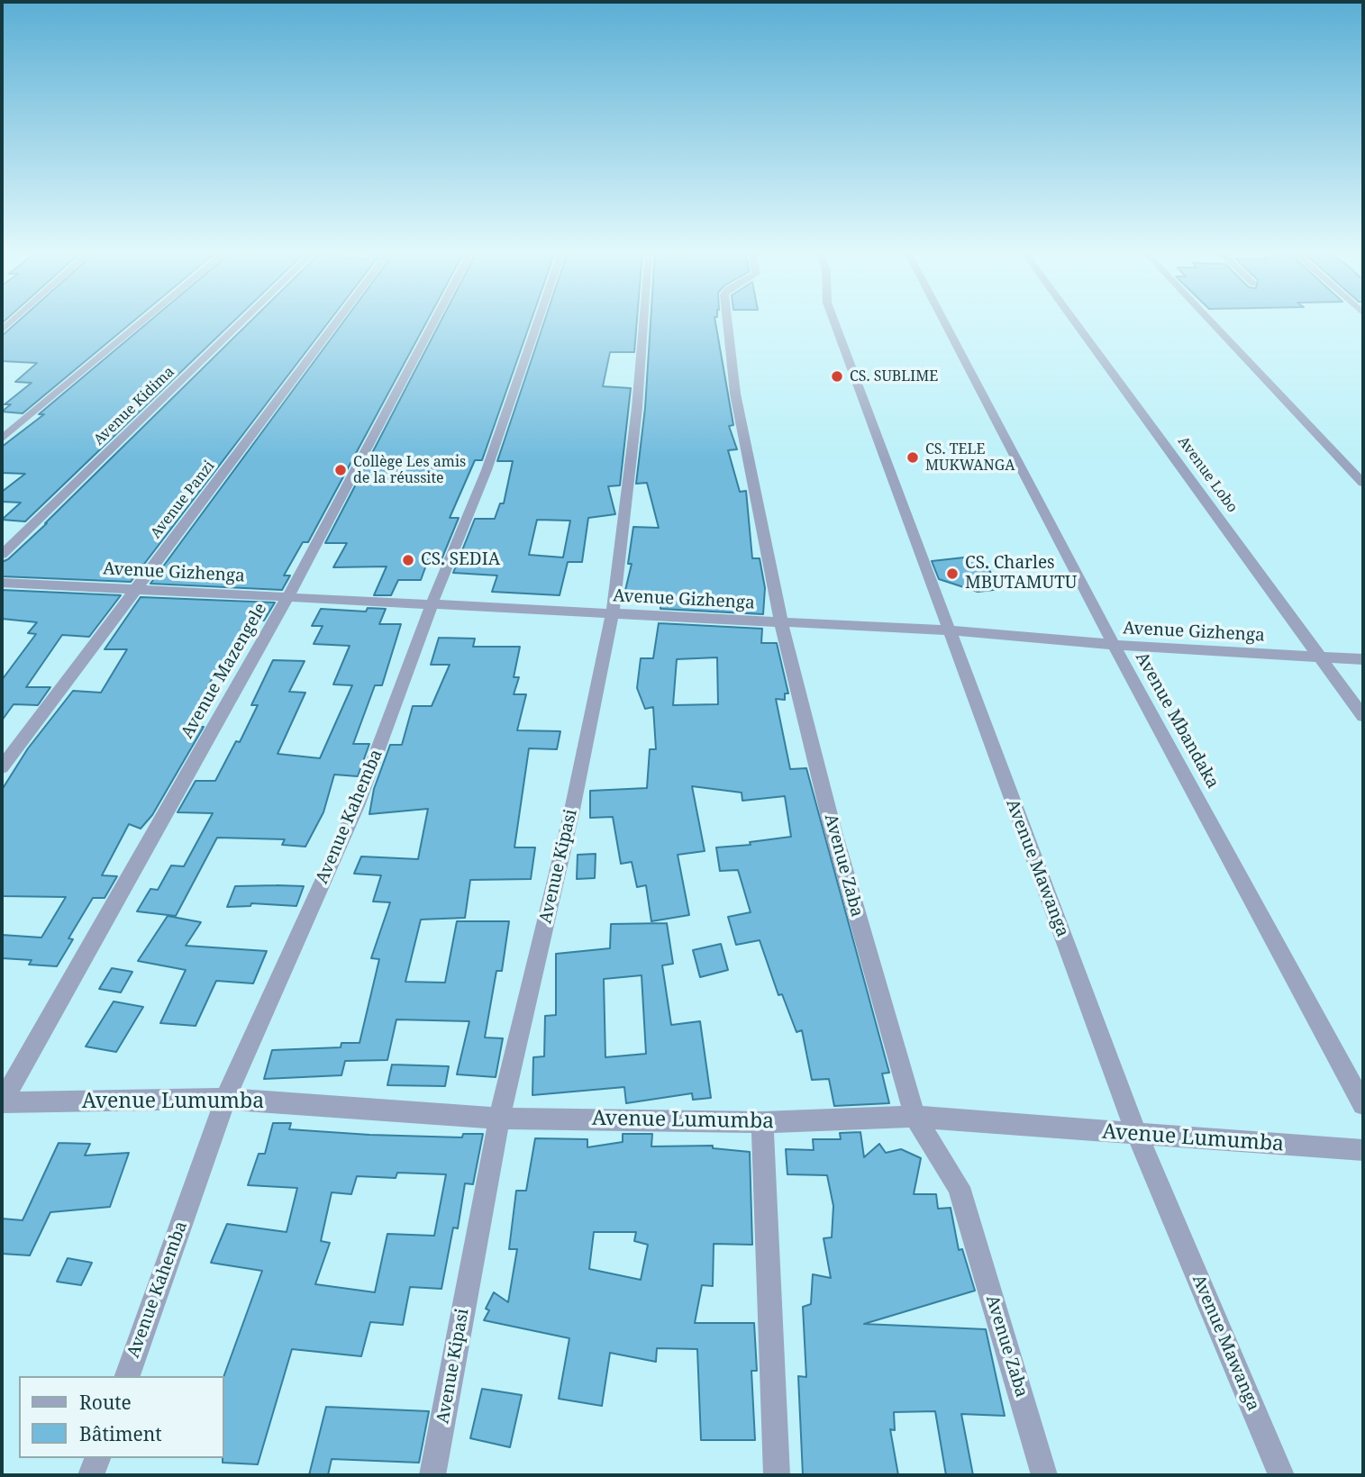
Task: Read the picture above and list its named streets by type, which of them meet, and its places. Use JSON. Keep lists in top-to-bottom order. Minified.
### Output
{"streets":{"street":["Avenue Kidima","Avenue Lobo","Avenue Panzi","Avenue Gizhenga","Avenue Mazengele","Avenue Mbandaka","Avenue Kahemba","Avenue Zaba","Avenue Kipasi","Avenue Mawanga","Avenue Lumumba"]},"crossings":[["Avenue Lobo","Avenue Gizhenga"],["Avenue Panzi","Avenue Gizhenga"],["Avenue Gizhenga","Avenue Mazengele"],["Avenue Gizhenga","Avenue Mbandaka"],["Avenue Gizhenga","Avenue Kahemba"],["Avenue Gizhenga","Avenue Zaba"],["Avenue Gizhenga","Avenue Kipasi"],["Avenue Gizhenga","Avenue Mawanga"],["Avenue Mazengele","Avenue Lumumba"],["Avenue Kahemba","Avenue Lumumba"],["Avenue Zaba","Avenue Lumumba"],["Avenue Kipasi","Avenue Lumumba"],["Avenue Mawanga","Avenue Lumumba"]],"places":["CS. SUBLIME","CS. TELE MUKWANGA","Collège Les amis de la réussite","CS. SEDIA","CS. Charles MBUTAMUTU"],"legend":["Route","Bâtiment"]}
